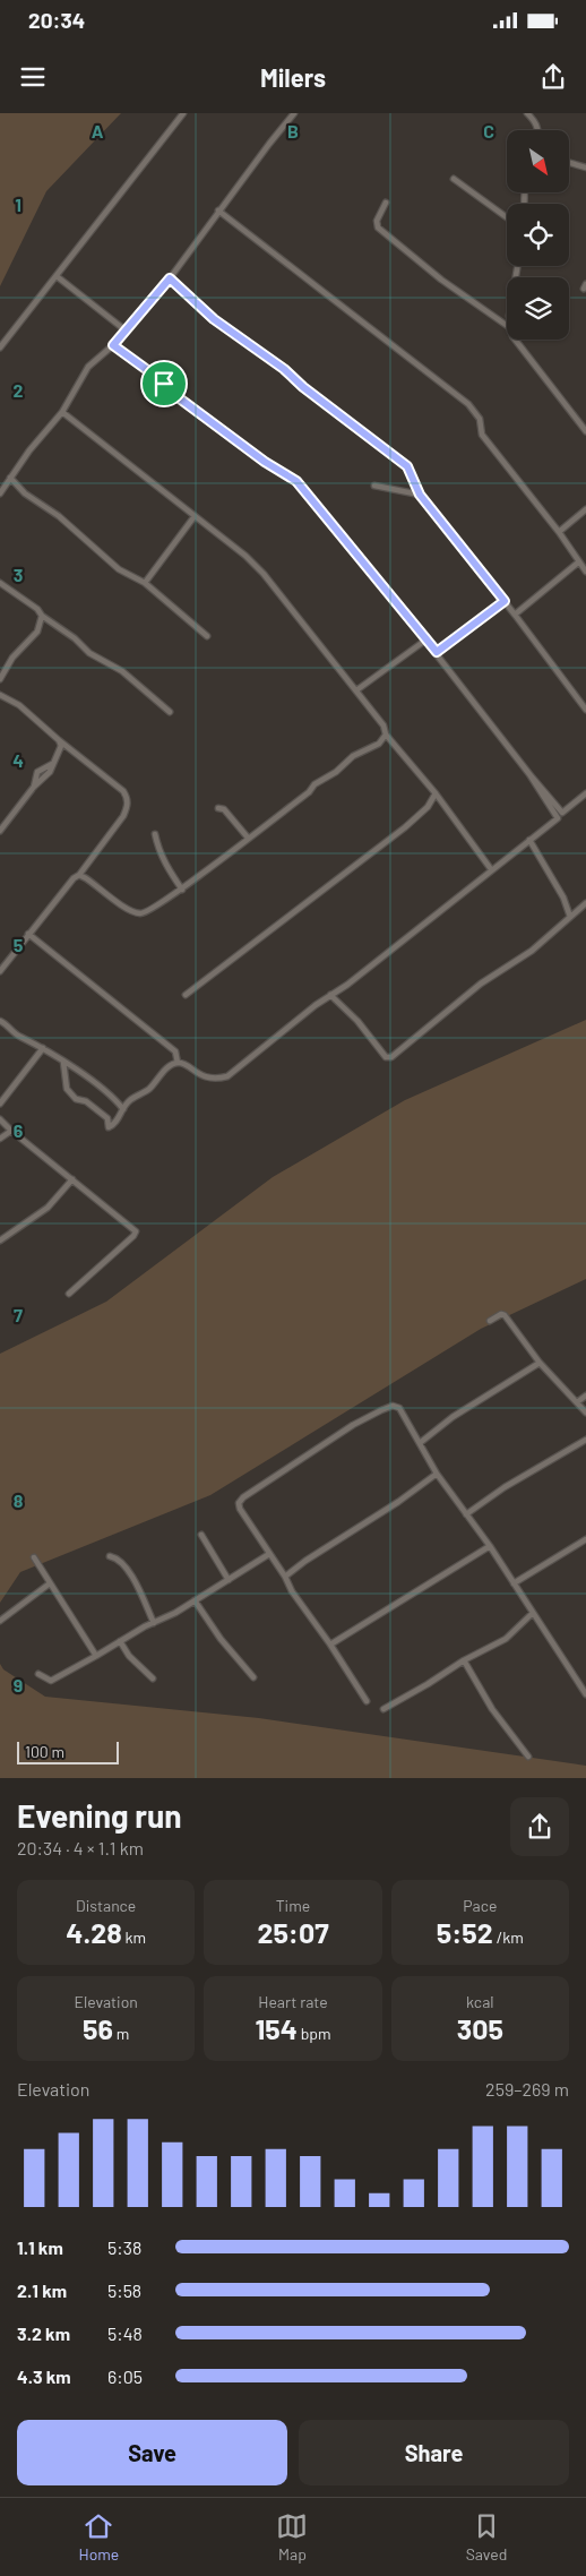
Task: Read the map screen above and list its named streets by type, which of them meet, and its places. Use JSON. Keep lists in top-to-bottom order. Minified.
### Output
{"scale_bar":"100 m","north":"bottom right","page":{"status":"20:34","header":"Milers","scale":"100 m","heading":["Evening run","20:34 · 4 × 1.1 km"],"stats":[["Distance","4.28 km"],["Time","25:07"],["Pace","5:52 /km"],["Elevation","56 m"],["Heart rate","154 bpm"],["kcal","305"]],"chart":["Elevation","259–269 m"],"list":[{"name":"1.1 km","note":"5:38"},{"name":"2.1 km","note":"5:58"},{"name":"3.2 km","note":"5:48"},{"name":"4.3 km","note":"6:05"}],"buttons":["Save","Share"],"tabs":["Home","Map","Saved"]},"grid":{"columns":["A","B","C"],"rows":["1","2","3","4","5","6","7","8","9"]}}
